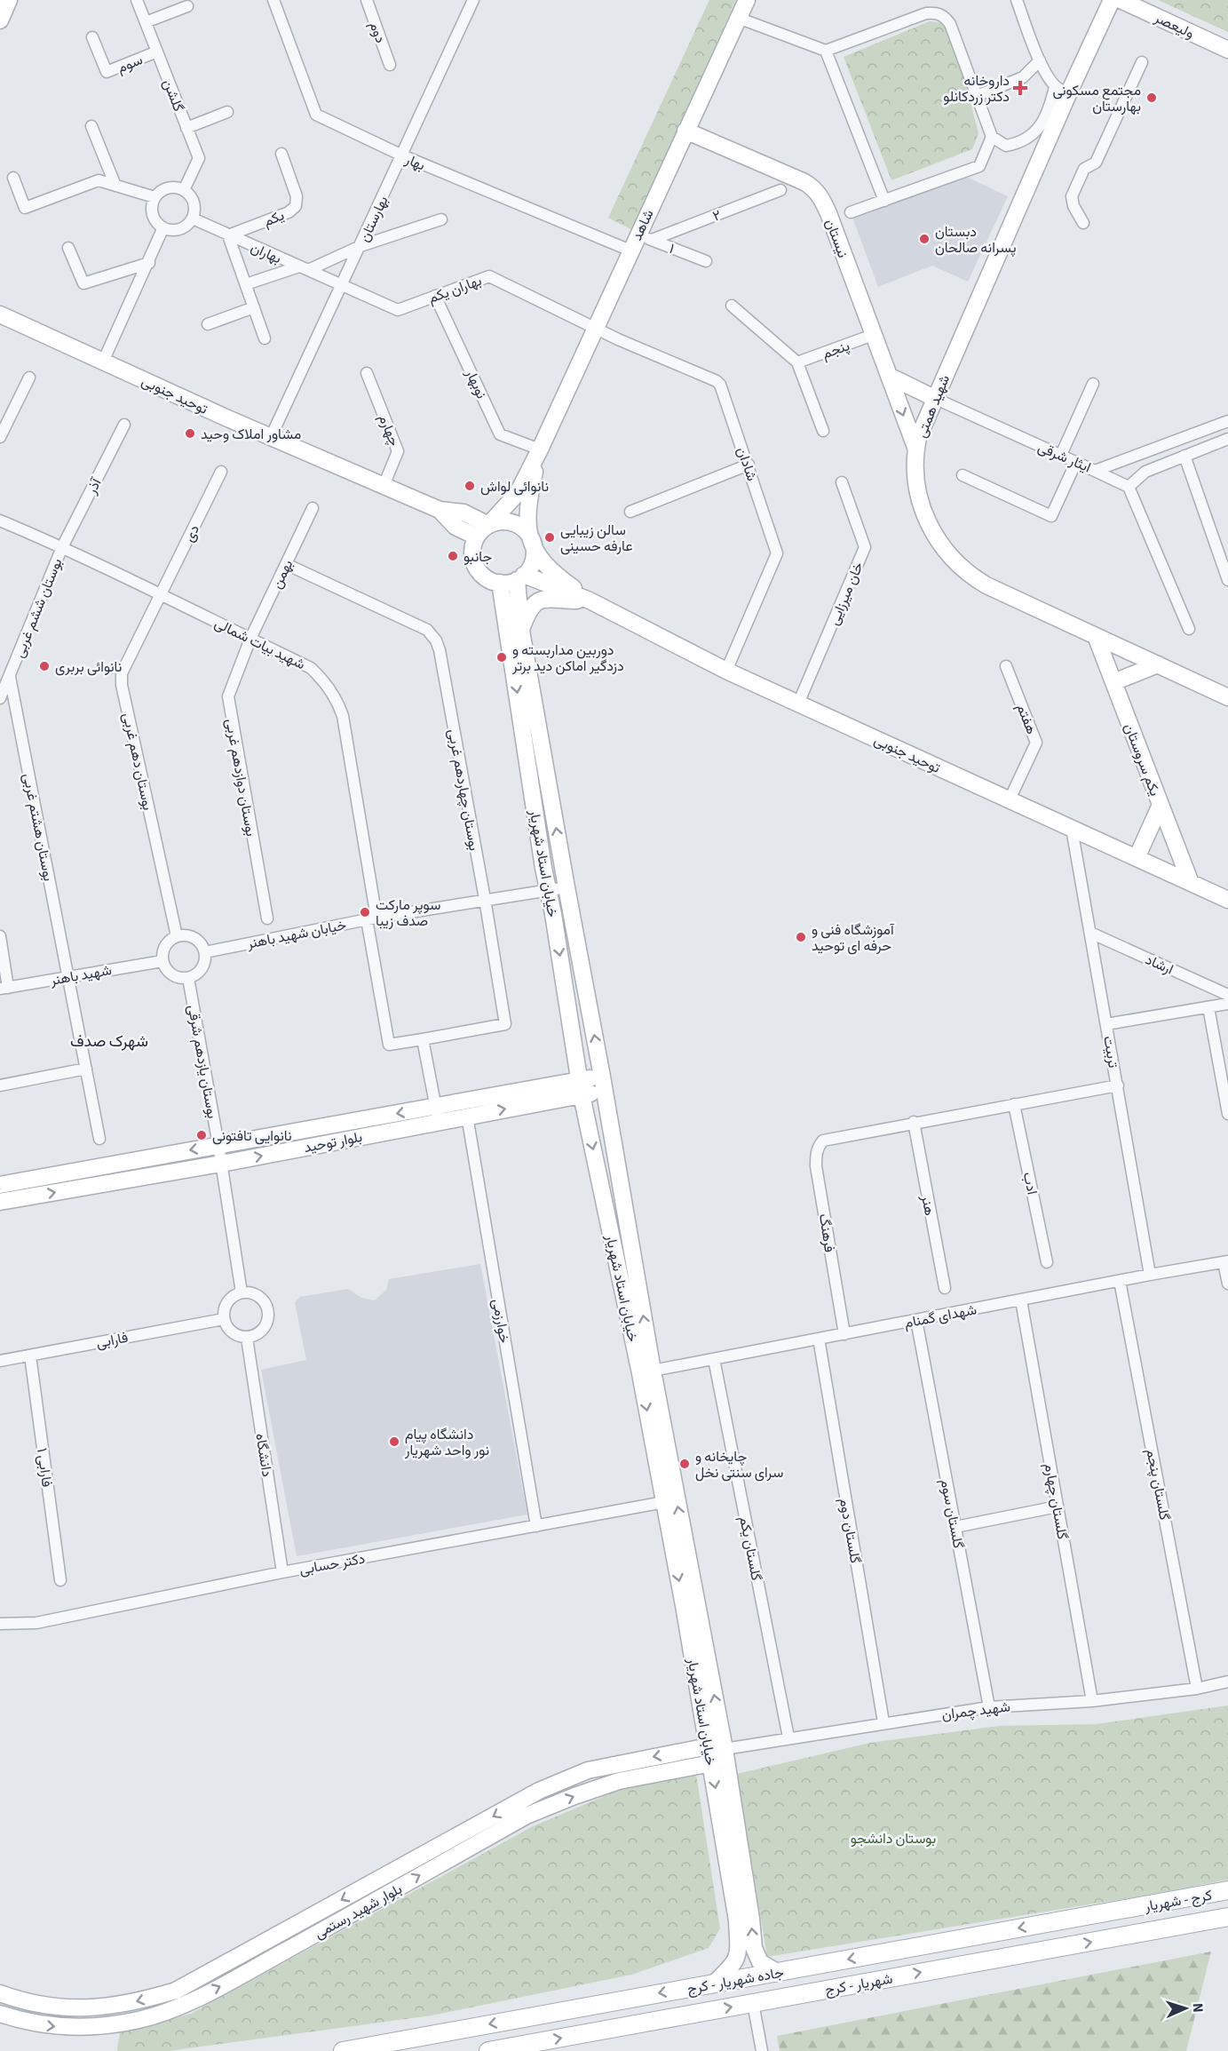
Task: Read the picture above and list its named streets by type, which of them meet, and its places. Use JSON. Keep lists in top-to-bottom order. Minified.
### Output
{"streets":{"main road":["ولیعصر","شاهد","نيستان","توحید جنوبی","شهید همتی","یکم سروستان","خیابان استاد شهریار","بلوار توحید","کرج - شهریار","بلوار شهید رستمی","جاده شهریار - کرج","شهریار - کرج"],"street":["دوم","سوم","گلشن","بهار","۲","یکم","بهارستان","۱","بهاران","بهاران یکم","پنجم","نوبهار","چهارم","ایثار شرقی","شادان","آذر","دی","بهمن","خان میرزایی","بوستان ششم غربی","شهید بیات شمالی","هفتم","بوستان دهم غربی","بوستان دوازدهم غربی","بوستان چهاردهم غربی","بوستان هشتم غربی","خیابان شهید باهنر","ارشاد","شهید باهنر","تربیت","بوستان یازدهم شرقی","ادب","هنر","فرهنگ","شهدای گمنام","خوارزمی","فارابی","دانشگاه","فارابی ۱","گلستان پنجم","گلستان چهارم","گلستان سوم","گلستان دوم","گلستان یکم","دکتر حسابی","شهید چمران"]},"crossings":[["سوم","گلشن"],["گلشن","بهاران"],["بهار","بهارستان"],["بهار","شاهد"],["۲","شاهد"],["۲","۱"],["یکم","بهاران"],["بهارستان","بهاران"],["بهارستان","بهاران یکم"],["بهارستان","توحید جنوبی"],["شاهد","نيستان"],["شاهد","۱"],["شاهد","بهاران یکم"],["شاهد","نوبهار"],["شاهد","شادان"],["نيستان","پنجم"],["نيستان","شهید همتی"],["بهاران","بهاران یکم"],["بهاران یکم","نوبهار"],["بهاران یکم","شادان"],["توحید جنوبی","چهارم"],["توحید جنوبی","شادان"],["توحید جنوبی","خان میرزایی"],["توحید جنوبی","هفتم"],["توحید جنوبی","یکم سروستان"],["توحید جنوبی","خیابان استاد شهریار"],["توحید جنوبی","تربیت"],["شهید همتی","ایثار شرقی"],["شهید همتی","یکم سروستان"],["آذر","بوستان ششم غربی"],["آذر","شهید بیات شمالی"],["دی","شهید بیات شمالی"],["دی","بوستان دهم غربی"],["بهمن","شهید بیات شمالی"],["بهمن","بوستان دوازدهم غربی"],["بهمن","بوستان چهاردهم غربی"],["بوستان ششم غربی","شهید بیات شمالی"],["بوستان ششم غربی","بوستان هشتم غربی"],["شهید بیات شمالی","بوستان دهم غربی"],["شهید بیات شمالی","بوستان دوازدهم غربی"],["شهید بیات شمالی","بوستان چهاردهم غربی"],["شهید بیات شمالی","خیابان شهید باهنر"],["بوستان دهم غربی","خیابان شهید باهنر"],["بوستان دهم غربی","شهید باهنر"],["بوستان دهم غربی","بوستان یازدهم شرقی"],["بوستان چهاردهم غربی","خیابان شهید باهنر"],["بوستان هشتم غربی","شهید باهنر"],["خیابان استاد شهریار","خیابان شهید باهنر"],["خیابان استاد شهریار","بلوار توحید"],["خیابان استاد شهریار","شهدای گمنام"],["خیابان استاد شهریار","دکتر حسابی"],["خیابان استاد شهریار","شهید چمران"],["خیابان استاد شهریار","بلوار شهید رستمی"],["خیابان استاد شهریار","جاده شهریار - کرج"],["خیابان شهید باهنر","شهید باهنر"],["خیابان شهید باهنر","بوستان یازدهم شرقی"],["ارشاد","تربیت"],["شهید باهنر","بوستان یازدهم شرقی"],["تربیت","شهدای گمنام"],["بوستان یازدهم شرقی","بلوار توحید"],["بلوار توحید","خوارزمی"],["هنر","فرهنگ"],["فرهنگ","شهدای گمنام"],["شهدای گمنام","گلستان پنجم"],["شهدای گمنام","گلستان چهارم"],["شهدای گمنام","گلستان سوم"],["شهدای گمنام","گلستان دوم"],["شهدای گمنام","گلستان یکم"],["خوارزمی","دکتر حسابی"],["فارابی","دانشگاه"],["فارابی","فارابی ۱"],["دانشگاه","دکتر حسابی"],["گلستان پنجم","شهید چمران"],["گلستان چهارم","شهید چمران"],["گلستان سوم","شهید چمران"],["گلستان دوم","شهید چمران"],["گلستان یکم","شهید چمران"],["کرج - شهریار","جاده شهریار - کرج"]],"one_way":["جاده شهریار - کرج","شهریار - کرج"],"districts":["شهرک صدف"],"parks":["بوستان دانشجو"],"places":{"health":["داروخانه دکتر زردکانلو"],"other":["مجتمع مسکونی بهارستان","دبستان پسرانه صالحان","مشاور املاک وحید","نانوائی لواش","سالن زیبایی عارفه حسینی","جانبو","دوربین مداربسته و دزدگیر اماکن دید برتر","نانوائی بربری","سوپر مارکت صدف زیبا","آموزشگاه فنی و حرفه ای توحید","نانوایی تافتونی","دانشگاه پیام نور واحد شهریار","چایخانه و سرای سنتی نخل"]},"north":"right"}
